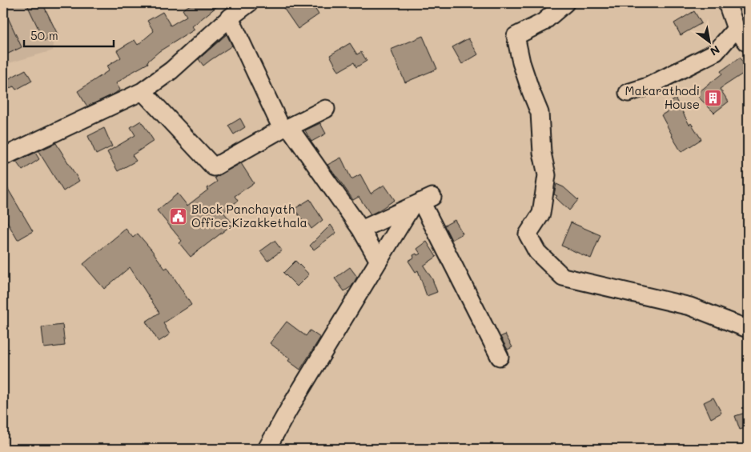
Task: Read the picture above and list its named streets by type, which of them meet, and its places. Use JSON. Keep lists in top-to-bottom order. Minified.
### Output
{"places":{"building":["Makarathodi House"],"public building":["Block Panchayath Office,Kizakkethala"]},"scale_bar":"50 m","north":"bottom right"}
